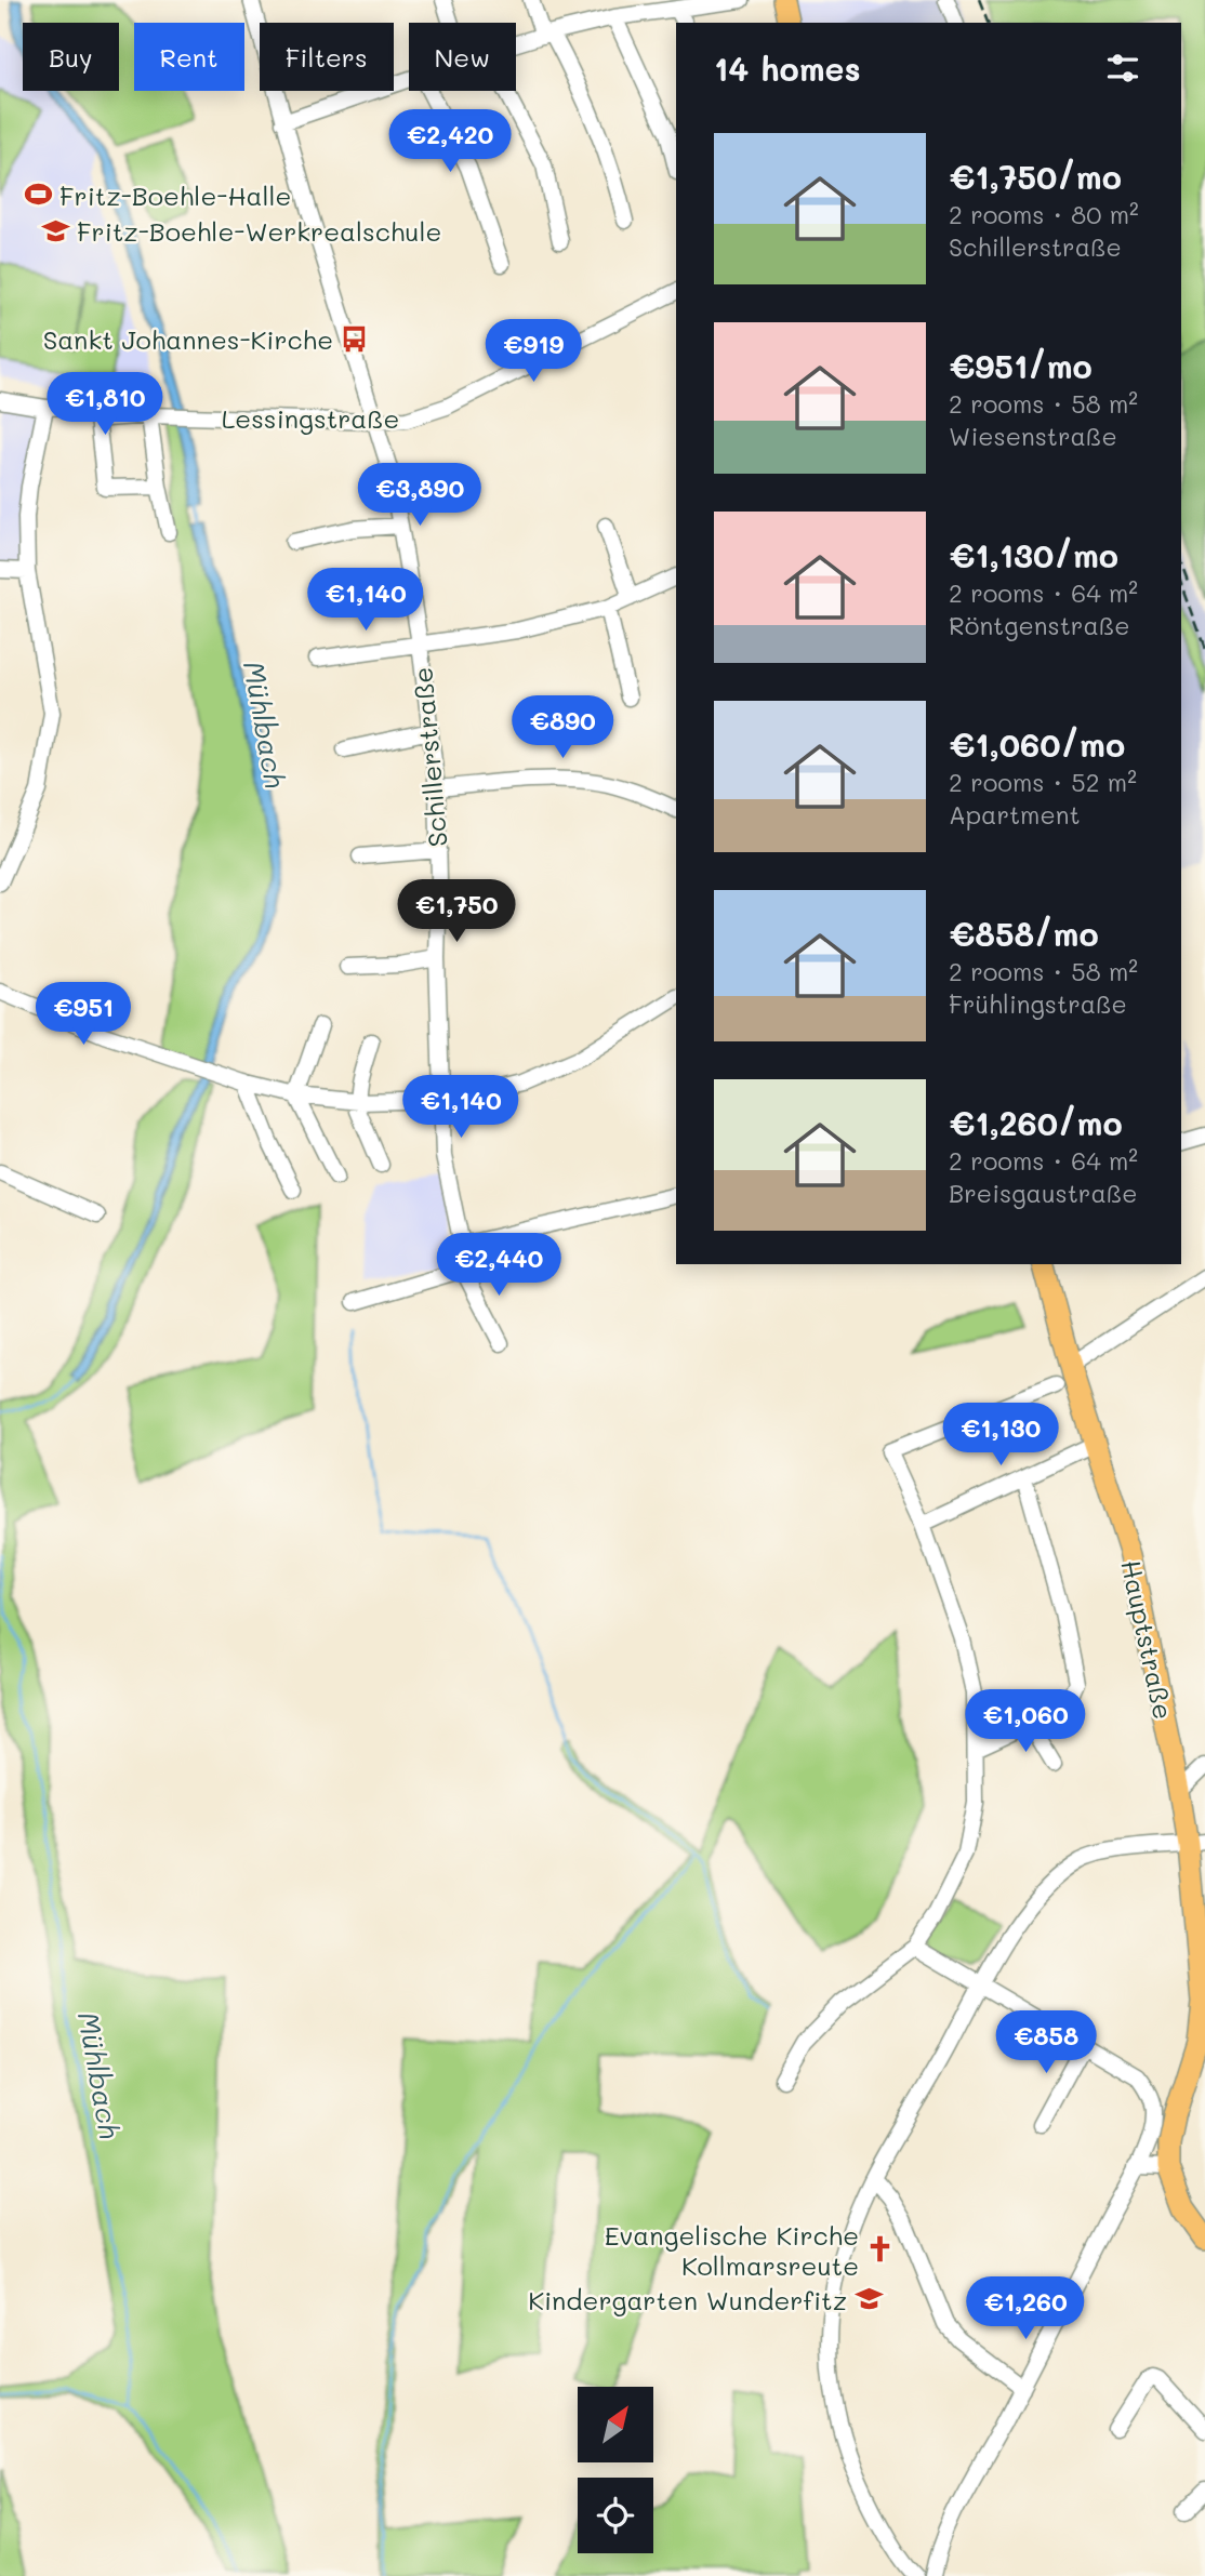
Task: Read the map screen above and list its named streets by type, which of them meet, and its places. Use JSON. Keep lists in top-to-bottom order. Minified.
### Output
{"streets":{"main road":["Hauptstraße"],"street":["Lessingstraße","Schillerstraße"]},"crossings":[["Lessingstraße","Schillerstraße"]],"water":["Mühlbach"],"places":{"sports":["Fritz-Boehle-Halle"],"school or university":["Fritz-Boehle-Werkrealschule","Kindergarten Wunderfitz"],"bus stop":["Sankt Johannes-Kirche"],"church":["Evangelische Kirche Kollmarsreute"]},"north":"top right","page":{"chip":["Buy","Rent","Filters","New"],"heading":"14 homes","price":["€2,420","€919","€1,810","€3,890","€1,140","€890","€1,750","€951","€1,140","€2,440","€1,130","€1,060","€858","€1,260"],"list":[{"name":"€1,750/mo","note":"2 rooms · 80 m² · Schillerstraße"},{"name":"€951/mo","note":"2 rooms · 58 m² · Wiesenstraße"},{"name":"€1,130/mo","note":"2 rooms · 64 m² · Röntgenstraße"},{"name":"€1,060/mo","note":"2 rooms · 52 m² · Apartment"},{"name":"€858/mo","note":"2 rooms · 58 m² · Frühlingstraße"},{"name":"€1,260/mo","note":"2 rooms · 64 m² · Breisgaustraße"}]}}
